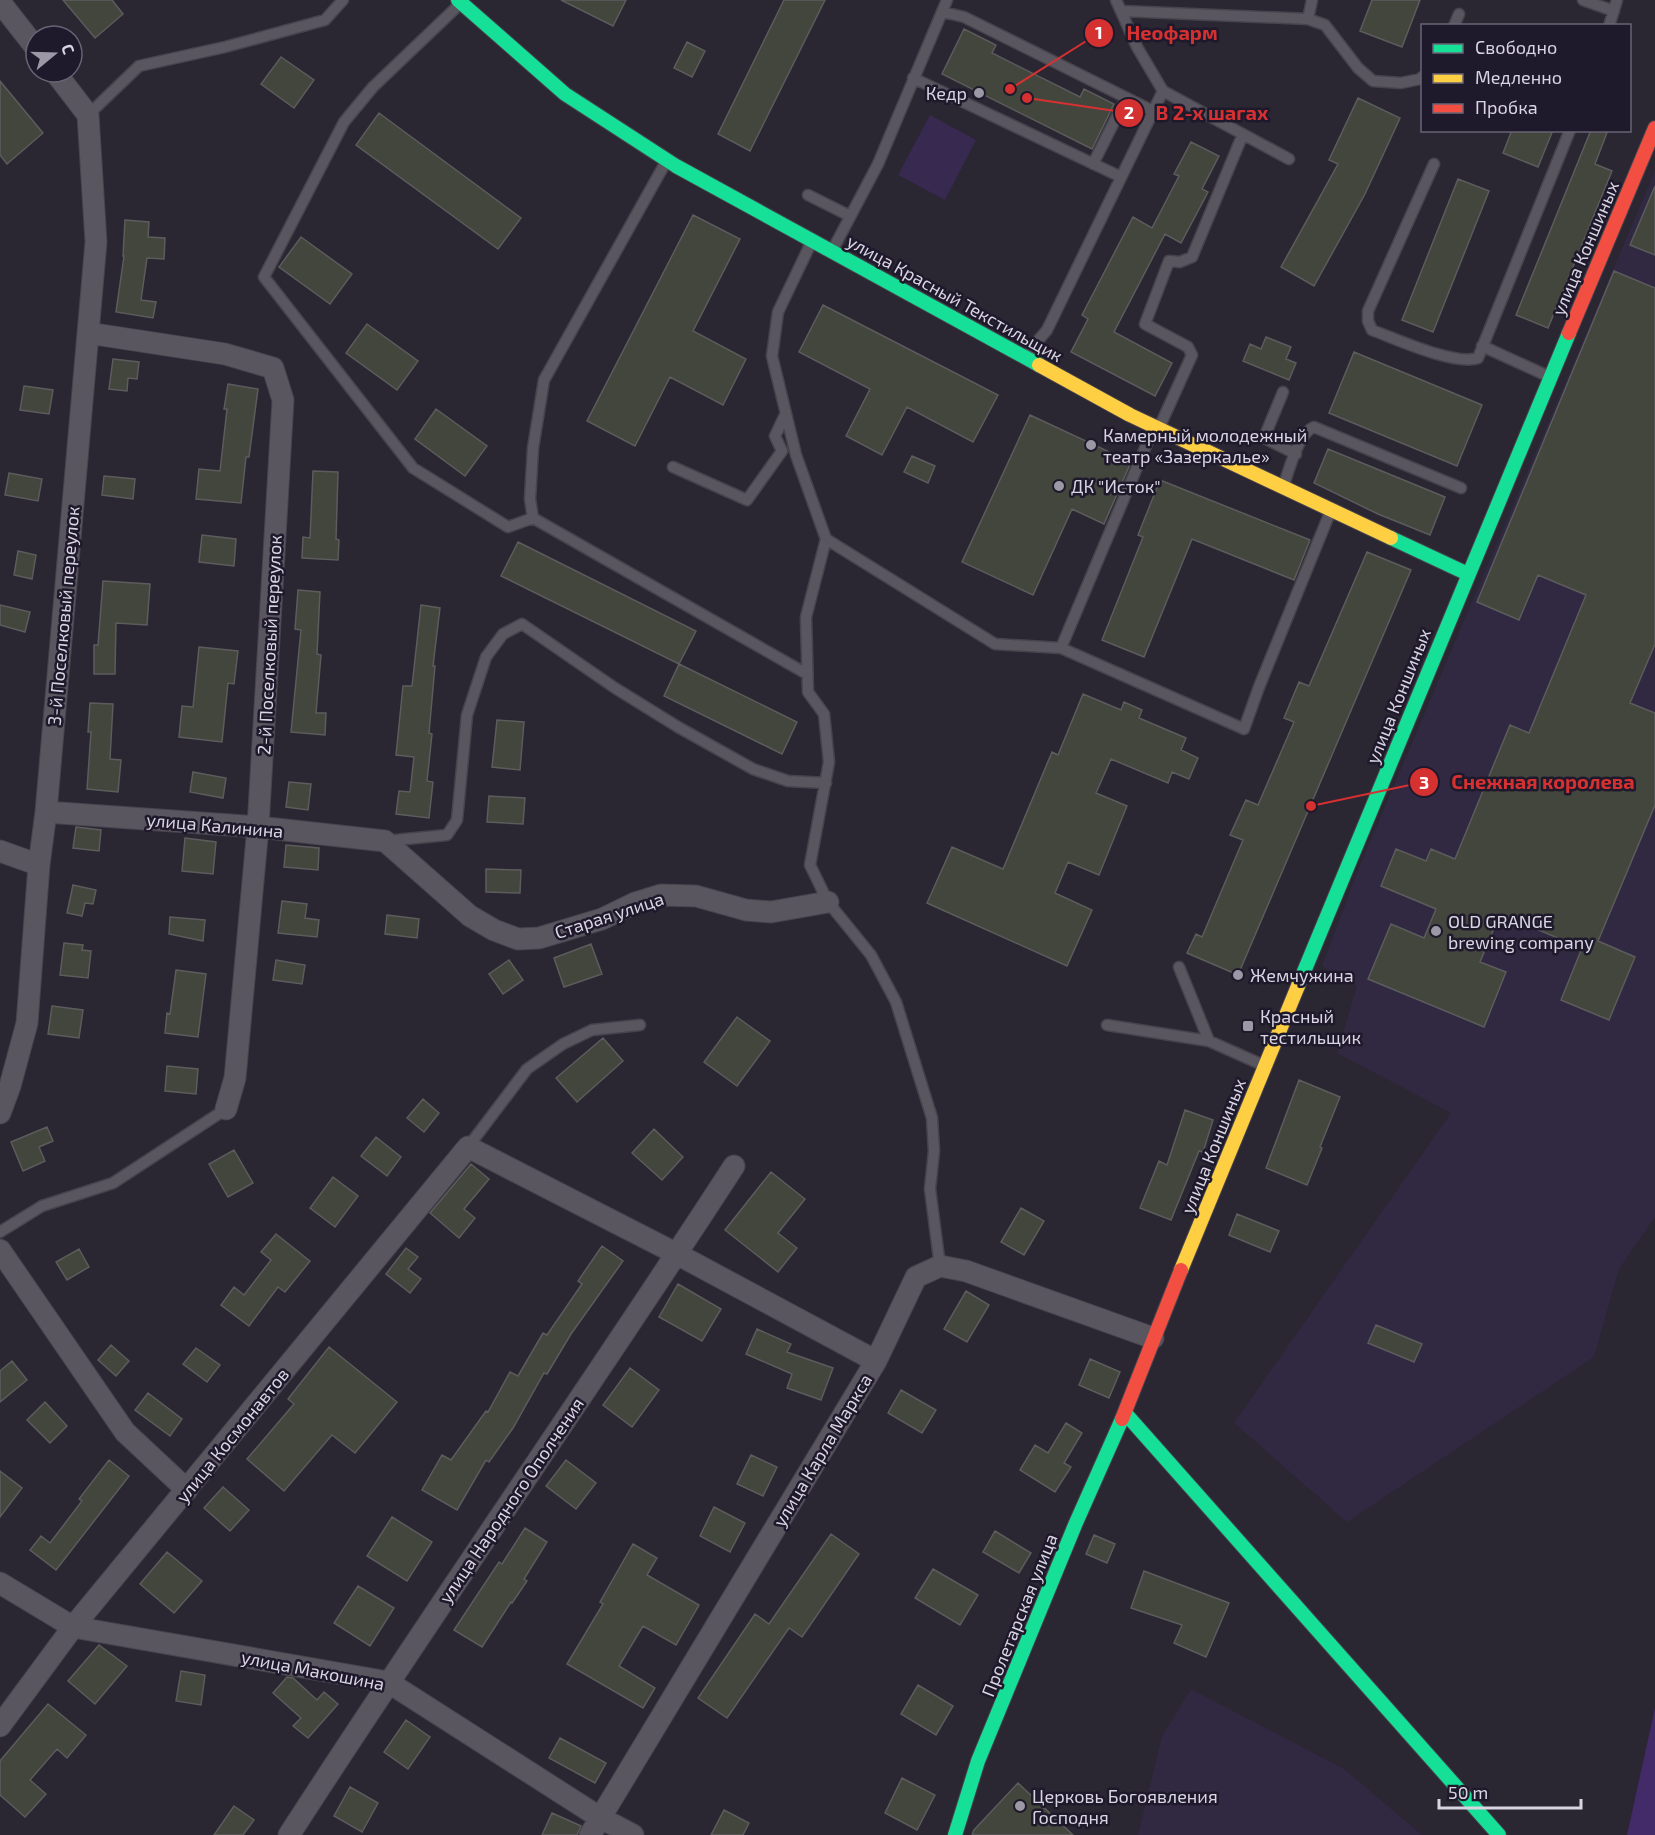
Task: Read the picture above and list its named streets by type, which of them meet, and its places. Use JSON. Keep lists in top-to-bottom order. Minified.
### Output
{"streets":{"main road":["улица Коншиных","улица Красный Текстильщик","Пролетарская улица"],"street":["3-й Поселковый переулок","2-й Поселковый переулок","улица Калинина","Старая улица","улица Космонавтов","улица Карла Маркса","улица Народного Ополчения","улица Макошина"]},"crossings":[["улица Коншиных","улица Красный Текстильщик"],["улица Коншиных","Пролетарская улица"],["3-й Поселковый переулок","2-й Поселковый переулок"],["3-й Поселковый переулок","улица Калинина"],["2-й Поселковый переулок","улица Калинина"],["улица Калинина","Старая улица"],["улица Космонавтов","улица Макошина"],["улица Карла Маркса","улица Макошина"],["улица Народного Ополчения","улица Макошина"]],"places":{"other":["Неофарм","Кедр","В 2-х шагах","Камерный молодежный театр «Зазеркалье»","ДК \"Исток\"","Снежная королева","OLD GRANGE brewing company","Жемчужина","Церковь Богоявления Господня"],"transit":["Красный тестильщик"]},"legend":["Свободно","Медленно","Пробка"],"scale_bar":"50 m","north":"right"}
